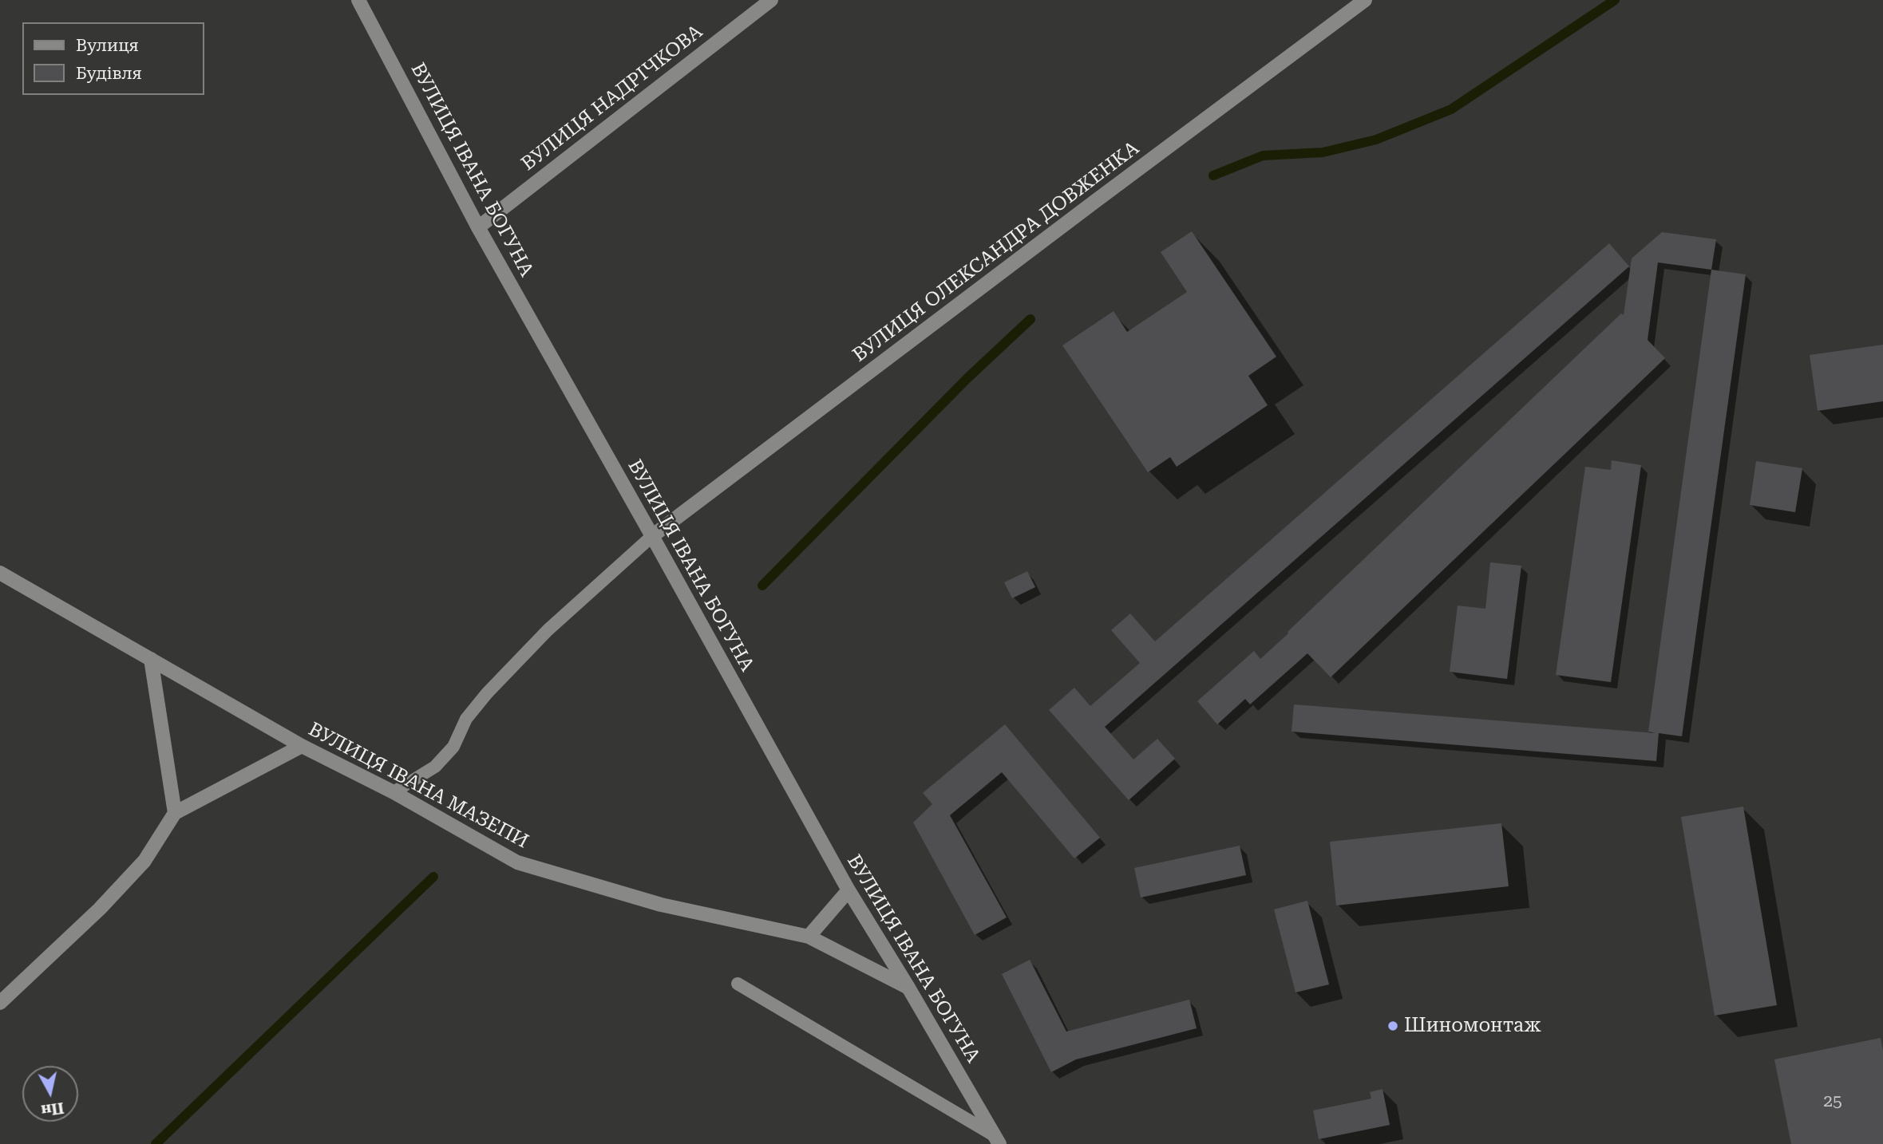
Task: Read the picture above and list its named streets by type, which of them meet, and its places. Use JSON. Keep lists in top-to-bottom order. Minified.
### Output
{"streets":{"street":["ВУЛИЦЯ НАДРІЧКОВА","ВУЛИЦЯ ІВАНА БОГУНА","ВУЛИЦЯ ОЛЕКСАНДРА ДОВЖЕНКА","ВУЛИЦЯ ІВАНА МАЗЕПИ"]},"crossings":[["ВУЛИЦЯ НАДРІЧКОВА","ВУЛИЦЯ ІВАНА БОГУНА"],["ВУЛИЦЯ ІВАНА БОГУНА","ВУЛИЦЯ ОЛЕКСАНДРА ДОВЖЕНКА"],["ВУЛИЦЯ ІВАНА БОГУНА","ВУЛИЦЯ ІВАНА МАЗЕПИ"]],"places":["Шиномонтаж"],"house_numbers":["25"],"legend":["Вулиця","Будівля"],"north":"bottom"}
